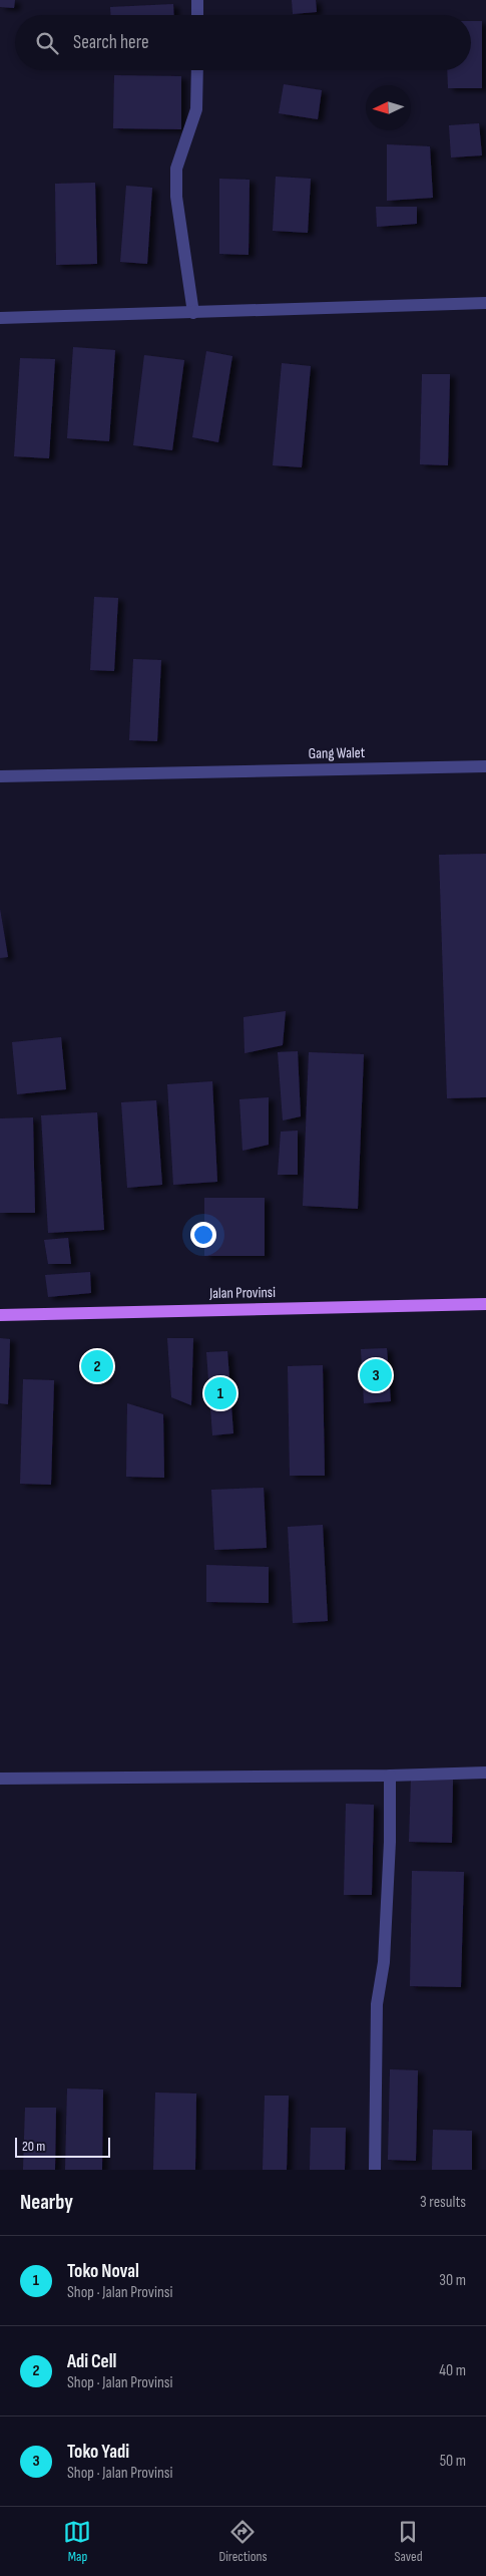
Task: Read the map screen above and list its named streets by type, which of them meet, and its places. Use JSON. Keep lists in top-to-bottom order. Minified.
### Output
{"streets":{"main road":["Jalan Provinsi"],"street":["Gang Walet"]},"scale_bar":"20 m","north":"left","page":{"search":"Search here","pins":["2","3","1"],"scale":"20 m","heading":["Nearby","3 results"],"list":[{"mark":"1","name":"Toko Noval","note":"Shop · Jalan Provinsi","value":"30 m"},{"mark":"2","name":"Adi Cell","note":"Shop · Jalan Provinsi","value":"40 m"},{"mark":"3","name":"Toko Yadi","note":"Shop · Jalan Provinsi","value":"50 m"}],"nav":["Map","Directions","Saved"]}}
